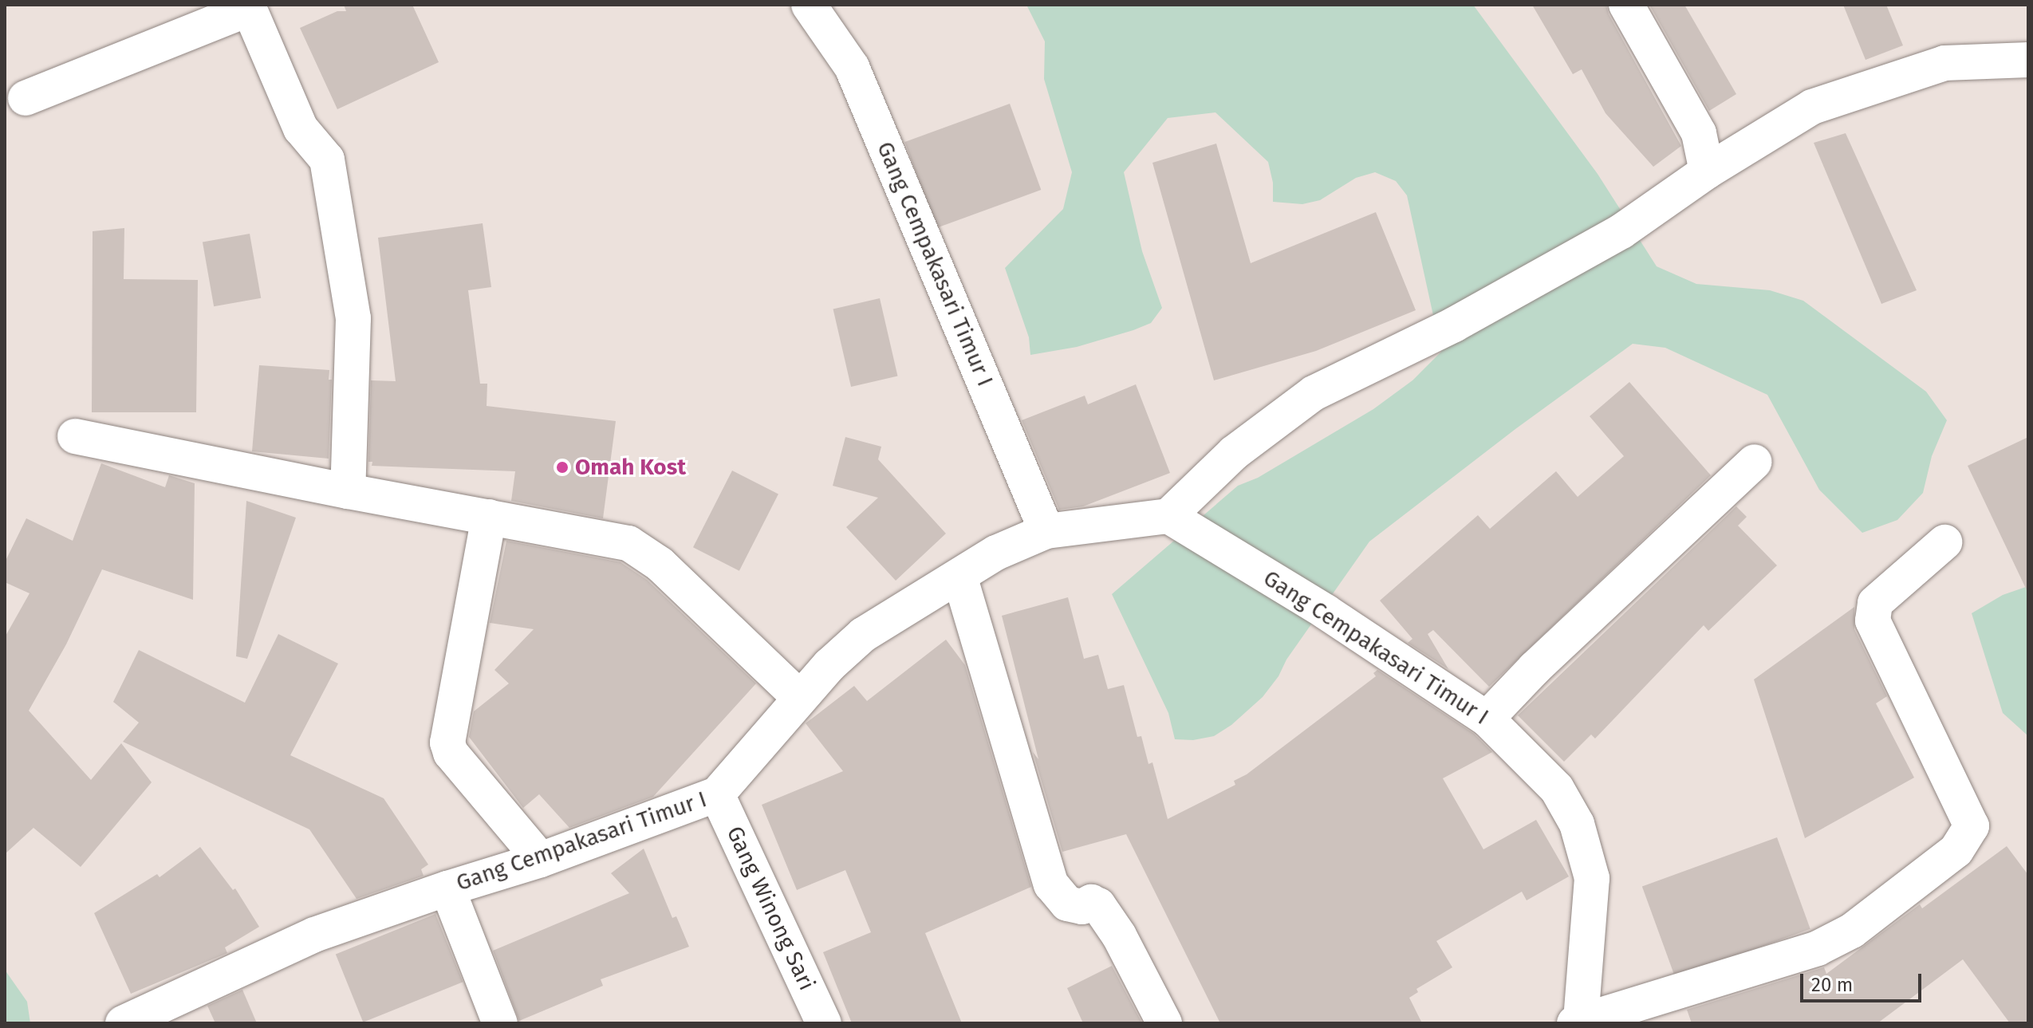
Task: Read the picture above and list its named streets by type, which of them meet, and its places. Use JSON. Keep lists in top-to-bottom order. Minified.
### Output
{"streets":{"street":["Gang Cempakasari Timur I","Gang Winong Sari"]},"crossings":[["Gang Cempakasari Timur I","Gang Winong Sari"]],"places":["Omah Kost"],"scale_bar":"20 m"}
